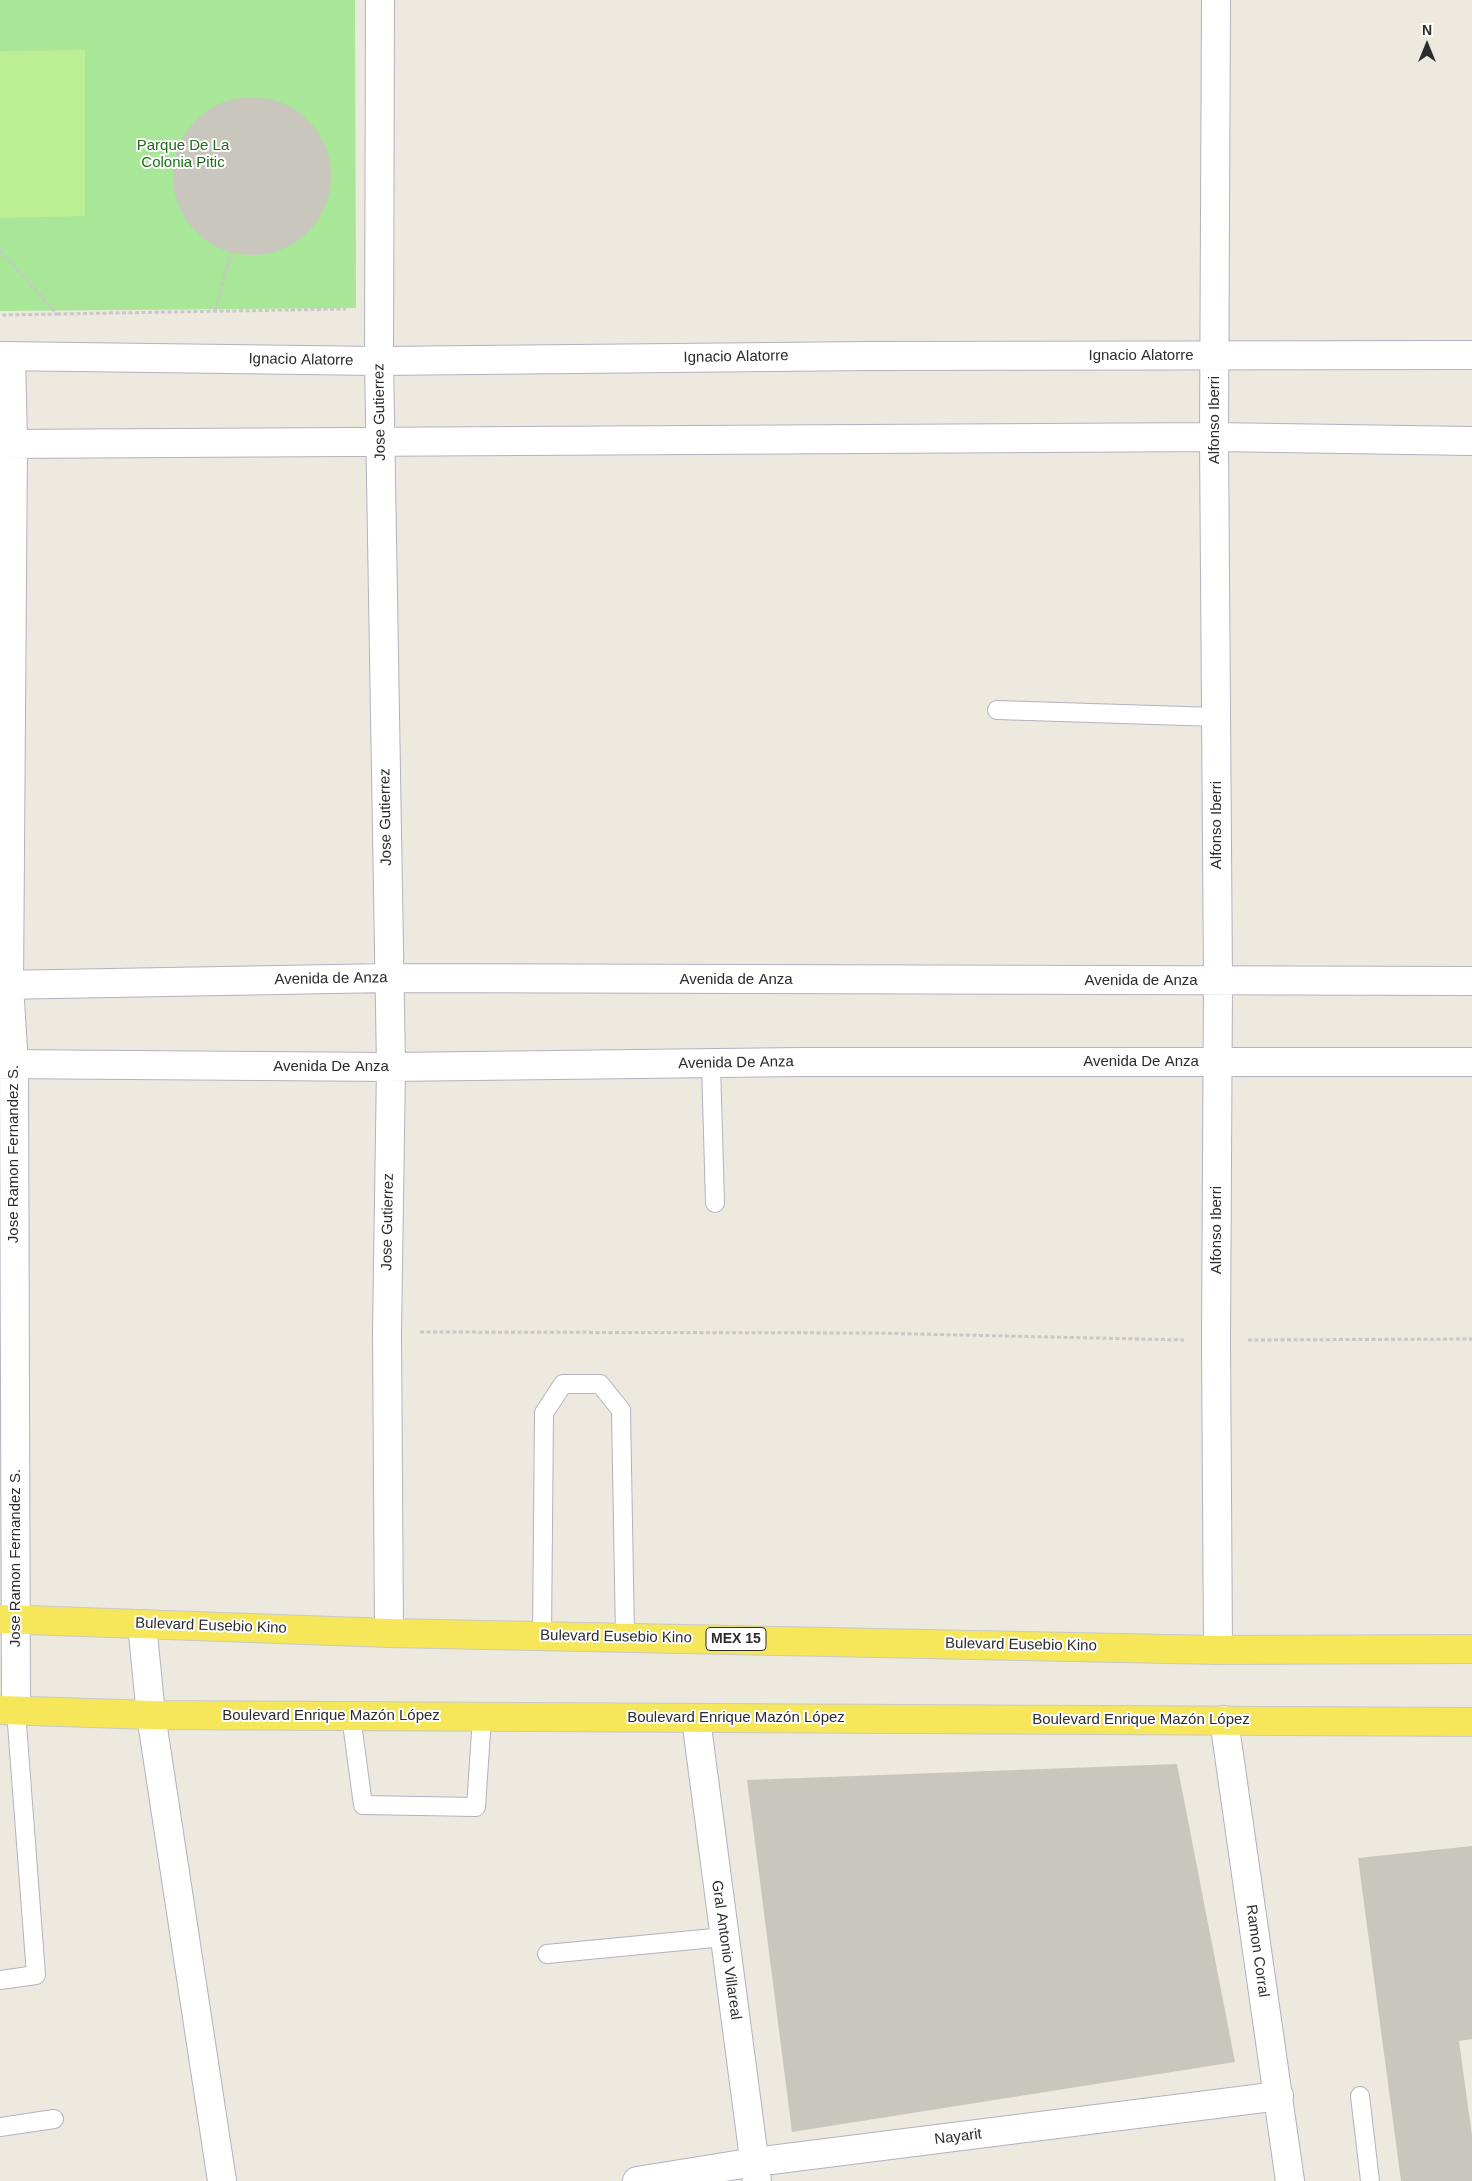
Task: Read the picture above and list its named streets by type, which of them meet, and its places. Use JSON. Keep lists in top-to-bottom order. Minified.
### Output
{"streets":{"main road":["Bulevard Eusebio Kino","MEX 15","Boulevard Enrique Mazón López"],"street":["Ignacio Alatorre","Jose Gutierrez","Alfonso Iberri","Avenida de Anza","Avenida De Anza","Jose Ramon Fernandez S.","Gral Antonio Villareal","Ramon Corral","Nayarit"]},"crossings":[["Ignacio Alatorre","Jose Gutierrez"],["Ignacio Alatorre","Alfonso Iberri"],["Ignacio Alatorre","Jose Ramon Fernandez S."],["Jose Gutierrez","Avenida de Anza"],["Jose Gutierrez","Avenida De Anza"],["Jose Gutierrez","Bulevard Eusebio Kino"],["Alfonso Iberri","Avenida de Anza"],["Alfonso Iberri","Avenida De Anza"],["Alfonso Iberri","Bulevard Eusebio Kino"],["Avenida de Anza","Jose Ramon Fernandez S."],["Avenida De Anza","Jose Ramon Fernandez S."],["Jose Ramon Fernandez S.","Bulevard Eusebio Kino"],["Jose Ramon Fernandez S.","Boulevard Enrique Mazón López"],["Boulevard Enrique Mazón López","Gral Antonio Villareal"],["Boulevard Enrique Mazón López","Ramon Corral"],["Gral Antonio Villareal","Nayarit"],["Ramon Corral","Nayarit"]],"parks":["Parque De La Colonia Pitic"],"north":"top"}
